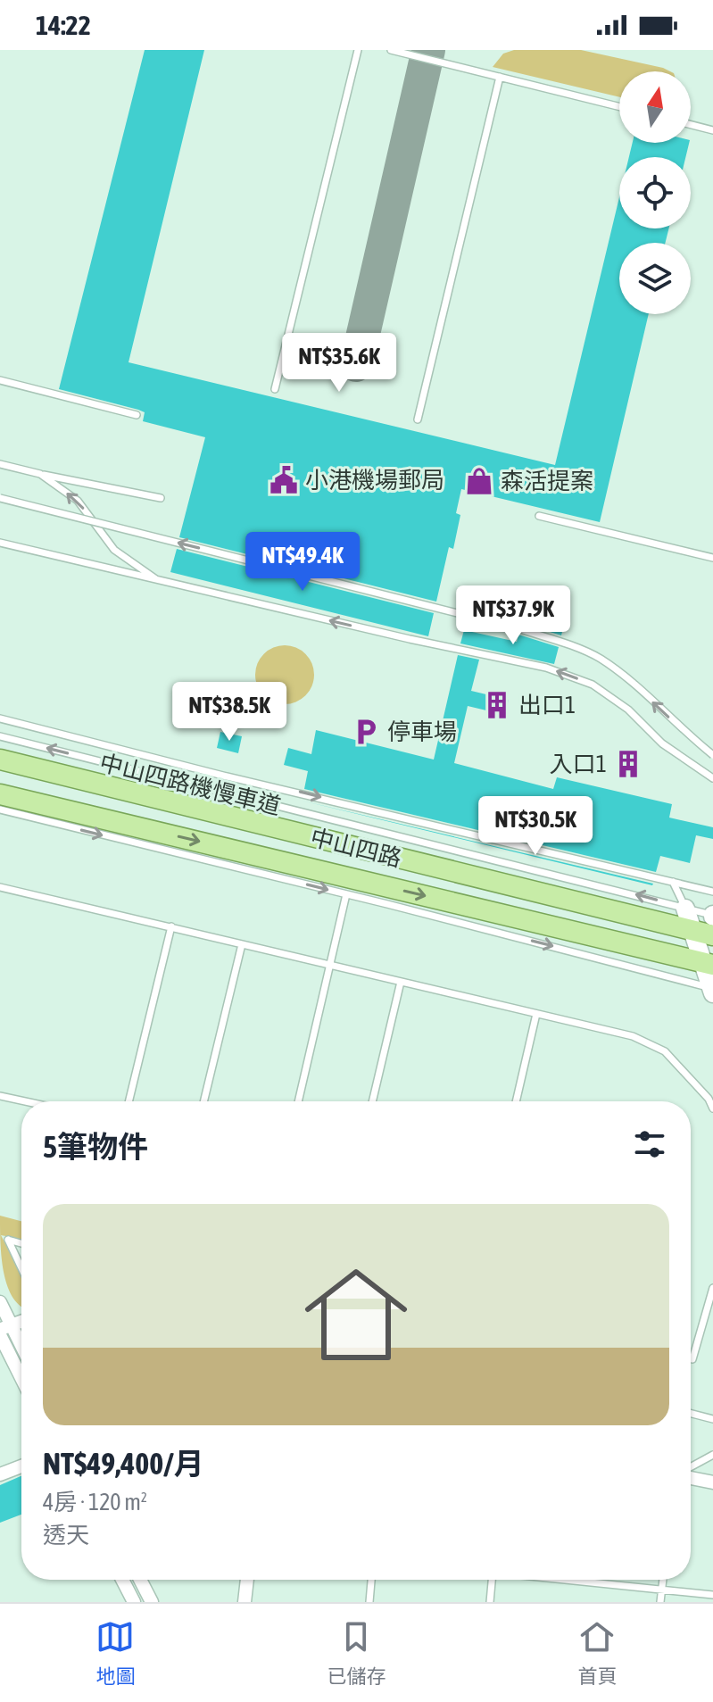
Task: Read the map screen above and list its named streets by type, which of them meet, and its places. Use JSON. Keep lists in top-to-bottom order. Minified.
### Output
{"streets":{"main road":["中山四路"],"lane":["中山四路機慢車道"]},"places":{"public building":["小港機場郵局"],"shop":["森活提案"],"building":["出口1","入口1"],"parking":["停車場"]},"north":"top","page":{"status":"14:22","price":["NT$35.6K","NT$49.4K","NT$37.9K","NT$38.5K","NT$30.5K"],"heading":"5筆物件","list":[{"name":"NT$49,400/月","note":"4房 · 120 m² · 透天"}],"tabs":["地圖","已儲存","首頁"]}}
